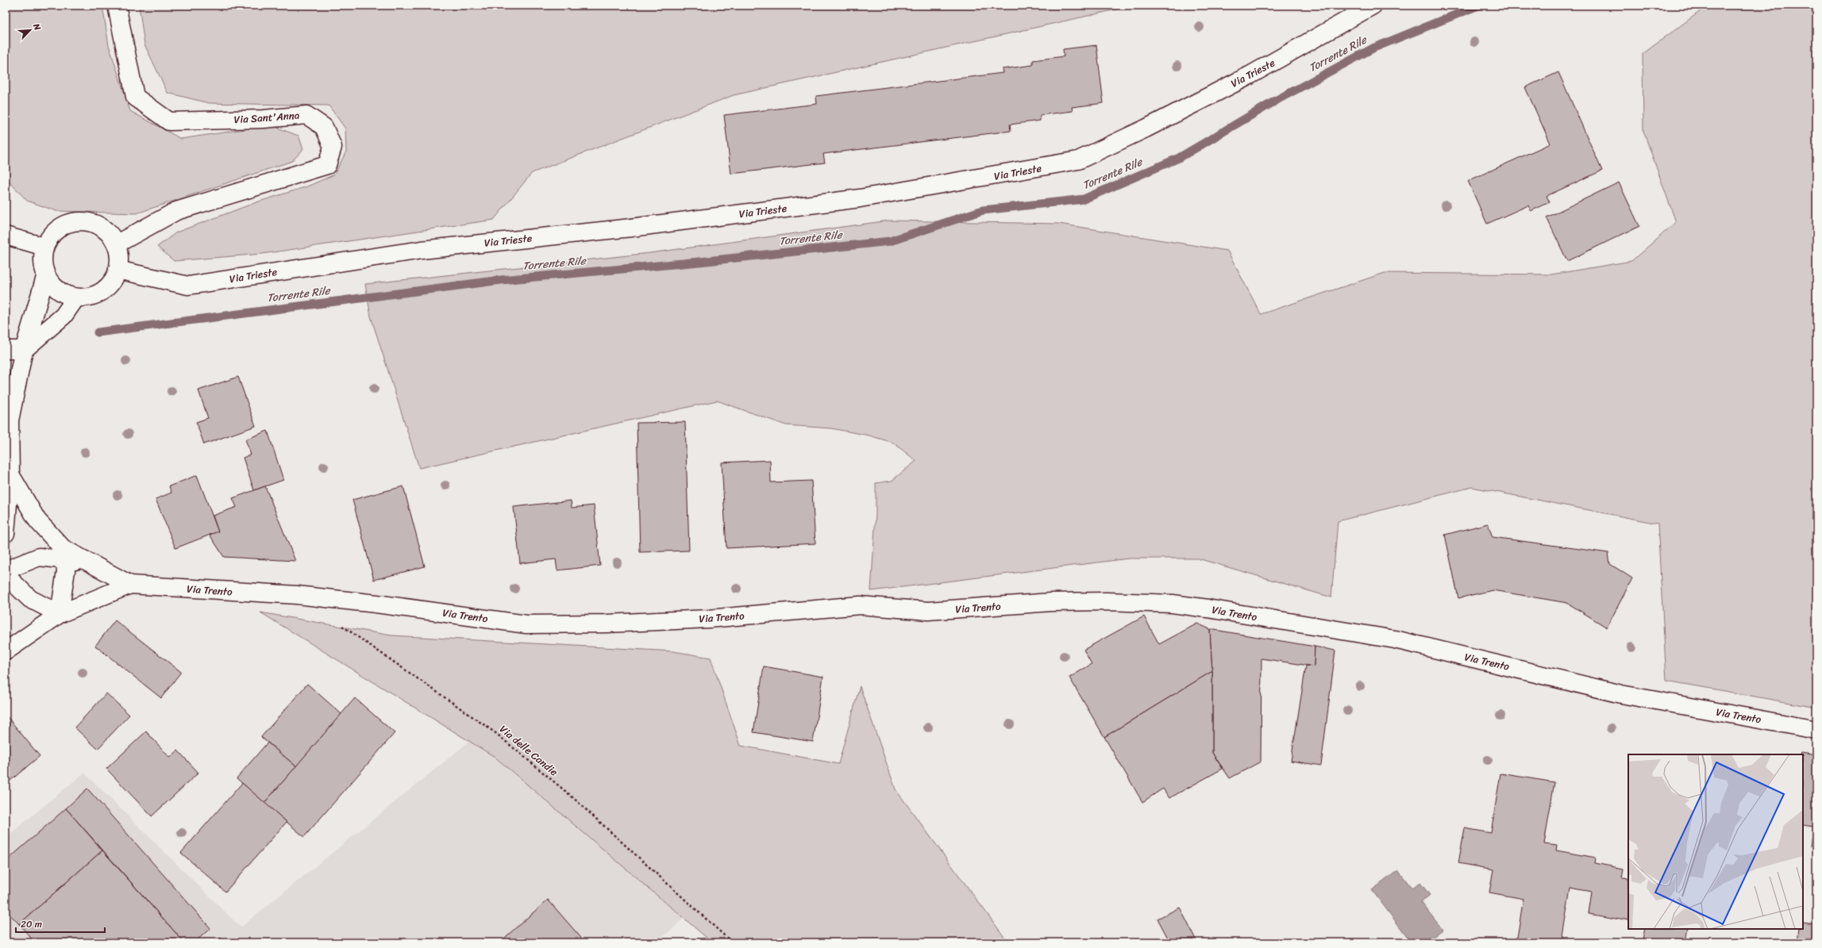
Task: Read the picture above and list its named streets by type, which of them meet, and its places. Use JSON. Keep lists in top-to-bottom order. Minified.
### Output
{"streets":{"street":["Via Trieste","Via Sant'Anna","Via Trento"],"path":["Via delle Candie"]},"crossings":[["Via Trieste","Via Sant'Anna"]],"water":["Torrente Rile"],"scale_bar":"20 m","north":"top right"}
